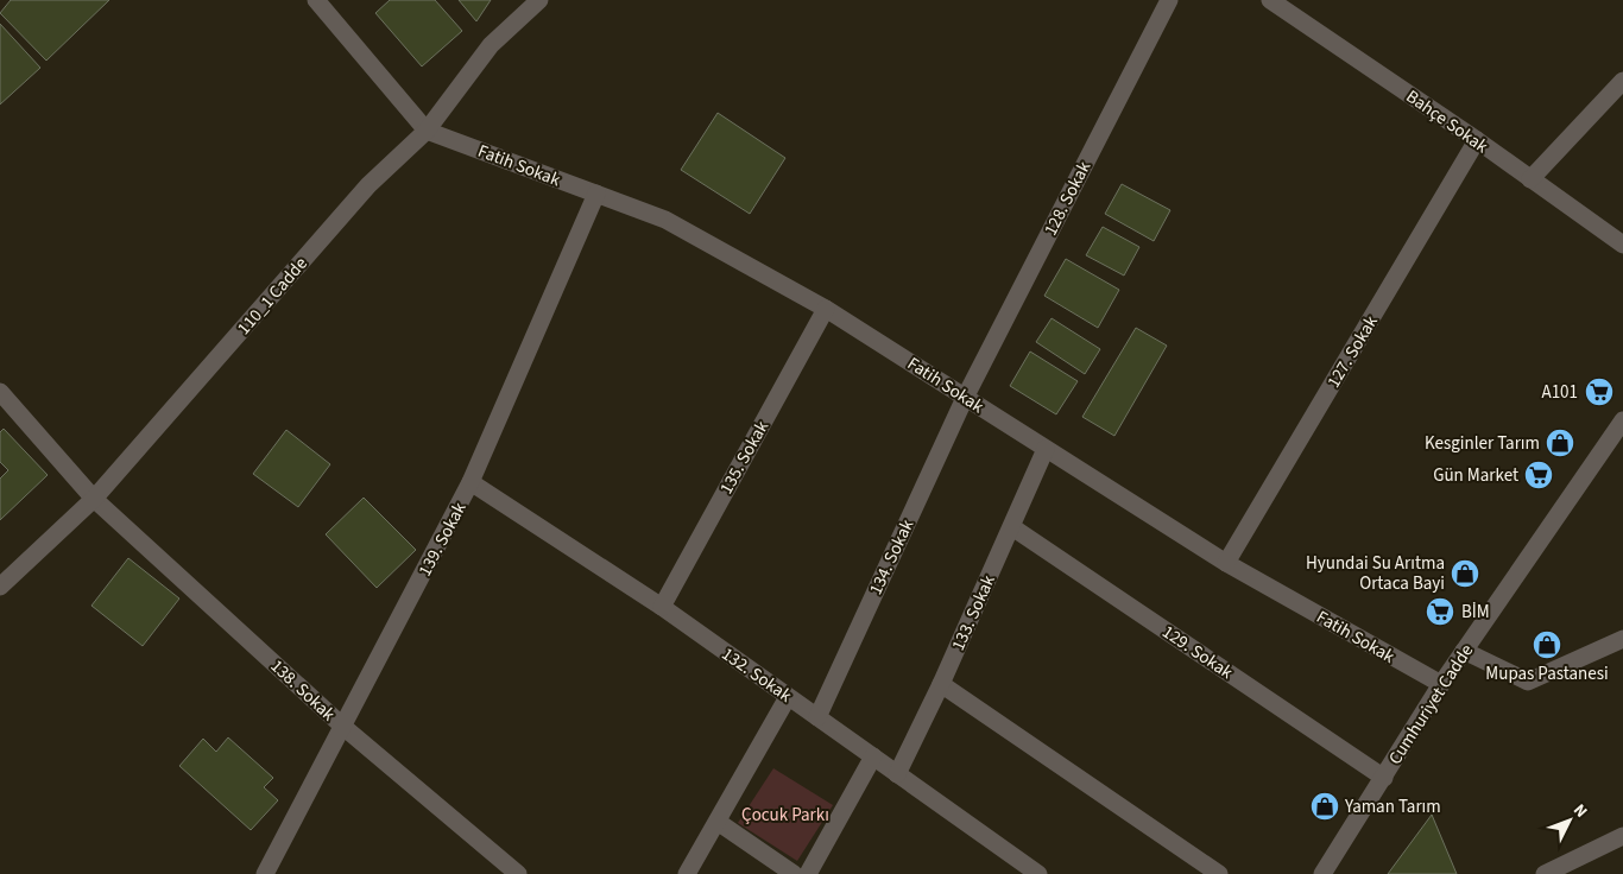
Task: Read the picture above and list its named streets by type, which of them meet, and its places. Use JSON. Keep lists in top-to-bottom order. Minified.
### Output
{"streets":{"street":["Bahçe Sokak","Fatih Sokak","128. Sokak","110_1 Cadde","127. Sokak","135. Sokak","139. Sokak","134. Sokak","133. Sokak","129. Sokak","132. Sokak","138. Sokak","Cumhuriyet Cadde"]},"crossings":[["Bahçe Sokak","127. Sokak"],["Fatih Sokak","128. Sokak"],["Fatih Sokak","110_1 Cadde"],["Fatih Sokak","127. Sokak"],["Fatih Sokak","135. Sokak"],["Fatih Sokak","139. Sokak"],["Fatih Sokak","134. Sokak"],["Fatih Sokak","133. Sokak"],["Fatih Sokak","Cumhuriyet Cadde"],["128. Sokak","134. Sokak"],["110_1 Cadde","138. Sokak"],["135. Sokak","132. Sokak"],["139. Sokak","132. Sokak"],["139. Sokak","138. Sokak"],["134. Sokak","132. Sokak"],["133. Sokak","129. Sokak"],["133. Sokak","132. Sokak"],["129. Sokak","Cumhuriyet Cadde"]],"parks":["Çocuk Parkı"],"places":{"supermarket":["A101","Gün Market","BİM"],"shop":["Kesginler Tarım","Hyundai Su Arıtma Ortaca Bayi","Mupas Pastanesi","Yaman Tarım"]},"north":"top right"}
